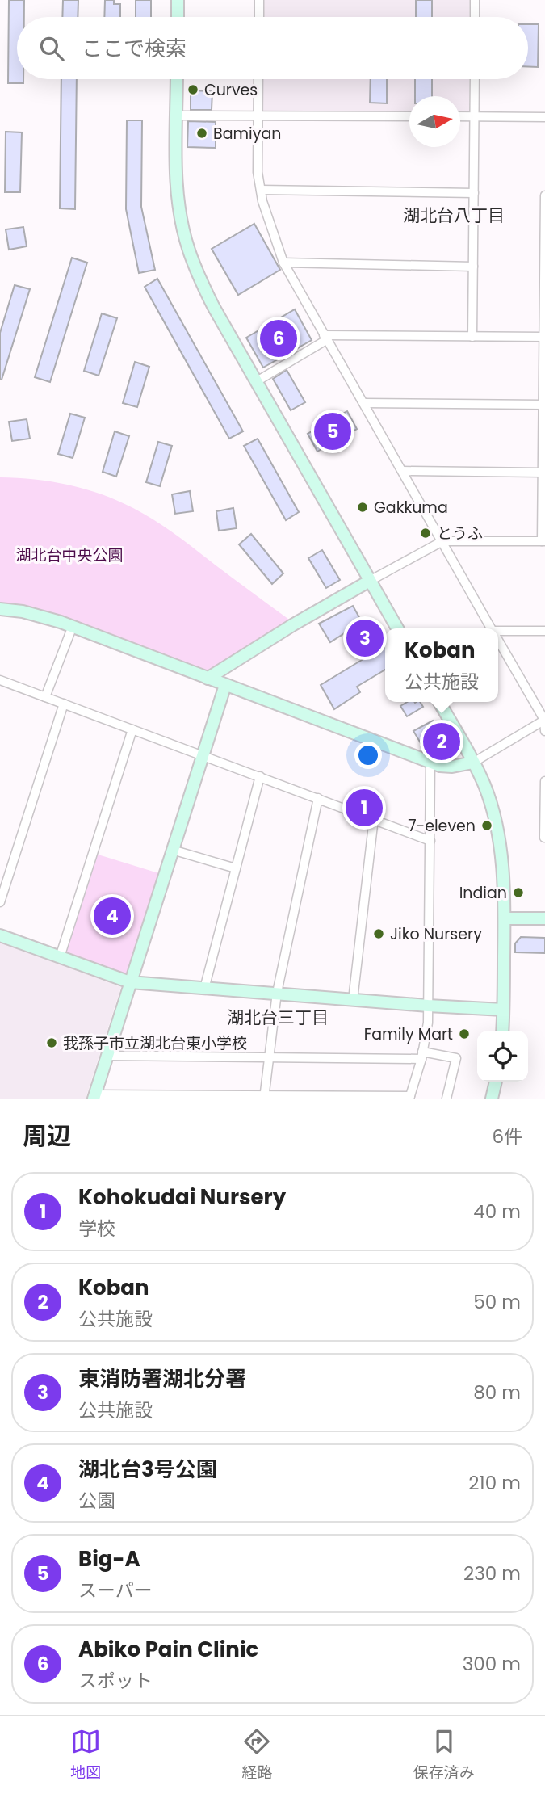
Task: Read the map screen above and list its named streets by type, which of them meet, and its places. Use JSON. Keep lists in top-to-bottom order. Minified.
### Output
{"districts":["湖北台八丁目","湖北台三丁目"],"parks":["湖北台中央公園"],"places":["Curves","Bamiyan","Gakkuma","とうふ","7-eleven","Indian","Jiko Nursery","Family Mart","我孫子市立湖北台東小学校"],"north":"right","page":{"search":"ここで検索","pins":["6","5","3","2","1","4"],"popup":["Koban","公共施設"],"heading":["周辺","6件"],"list":[{"mark":"1","name":"Kohokudai Nursery","note":"学校","value":"40 m"},{"mark":"2","name":"Koban","note":"公共施設","value":"50 m"},{"mark":"3","name":"東消防署湖北分署","note":"公共施設","value":"80 m"},{"mark":"4","name":"湖北台3号公園","note":"公園","value":"210 m"},{"mark":"5","name":"Big-A","note":"スーパー","value":"230 m"},{"mark":"6","name":"Abiko Pain Clinic","note":"スポット","value":"300 m"}],"nav":["地図","経路","保存済み"]}}
